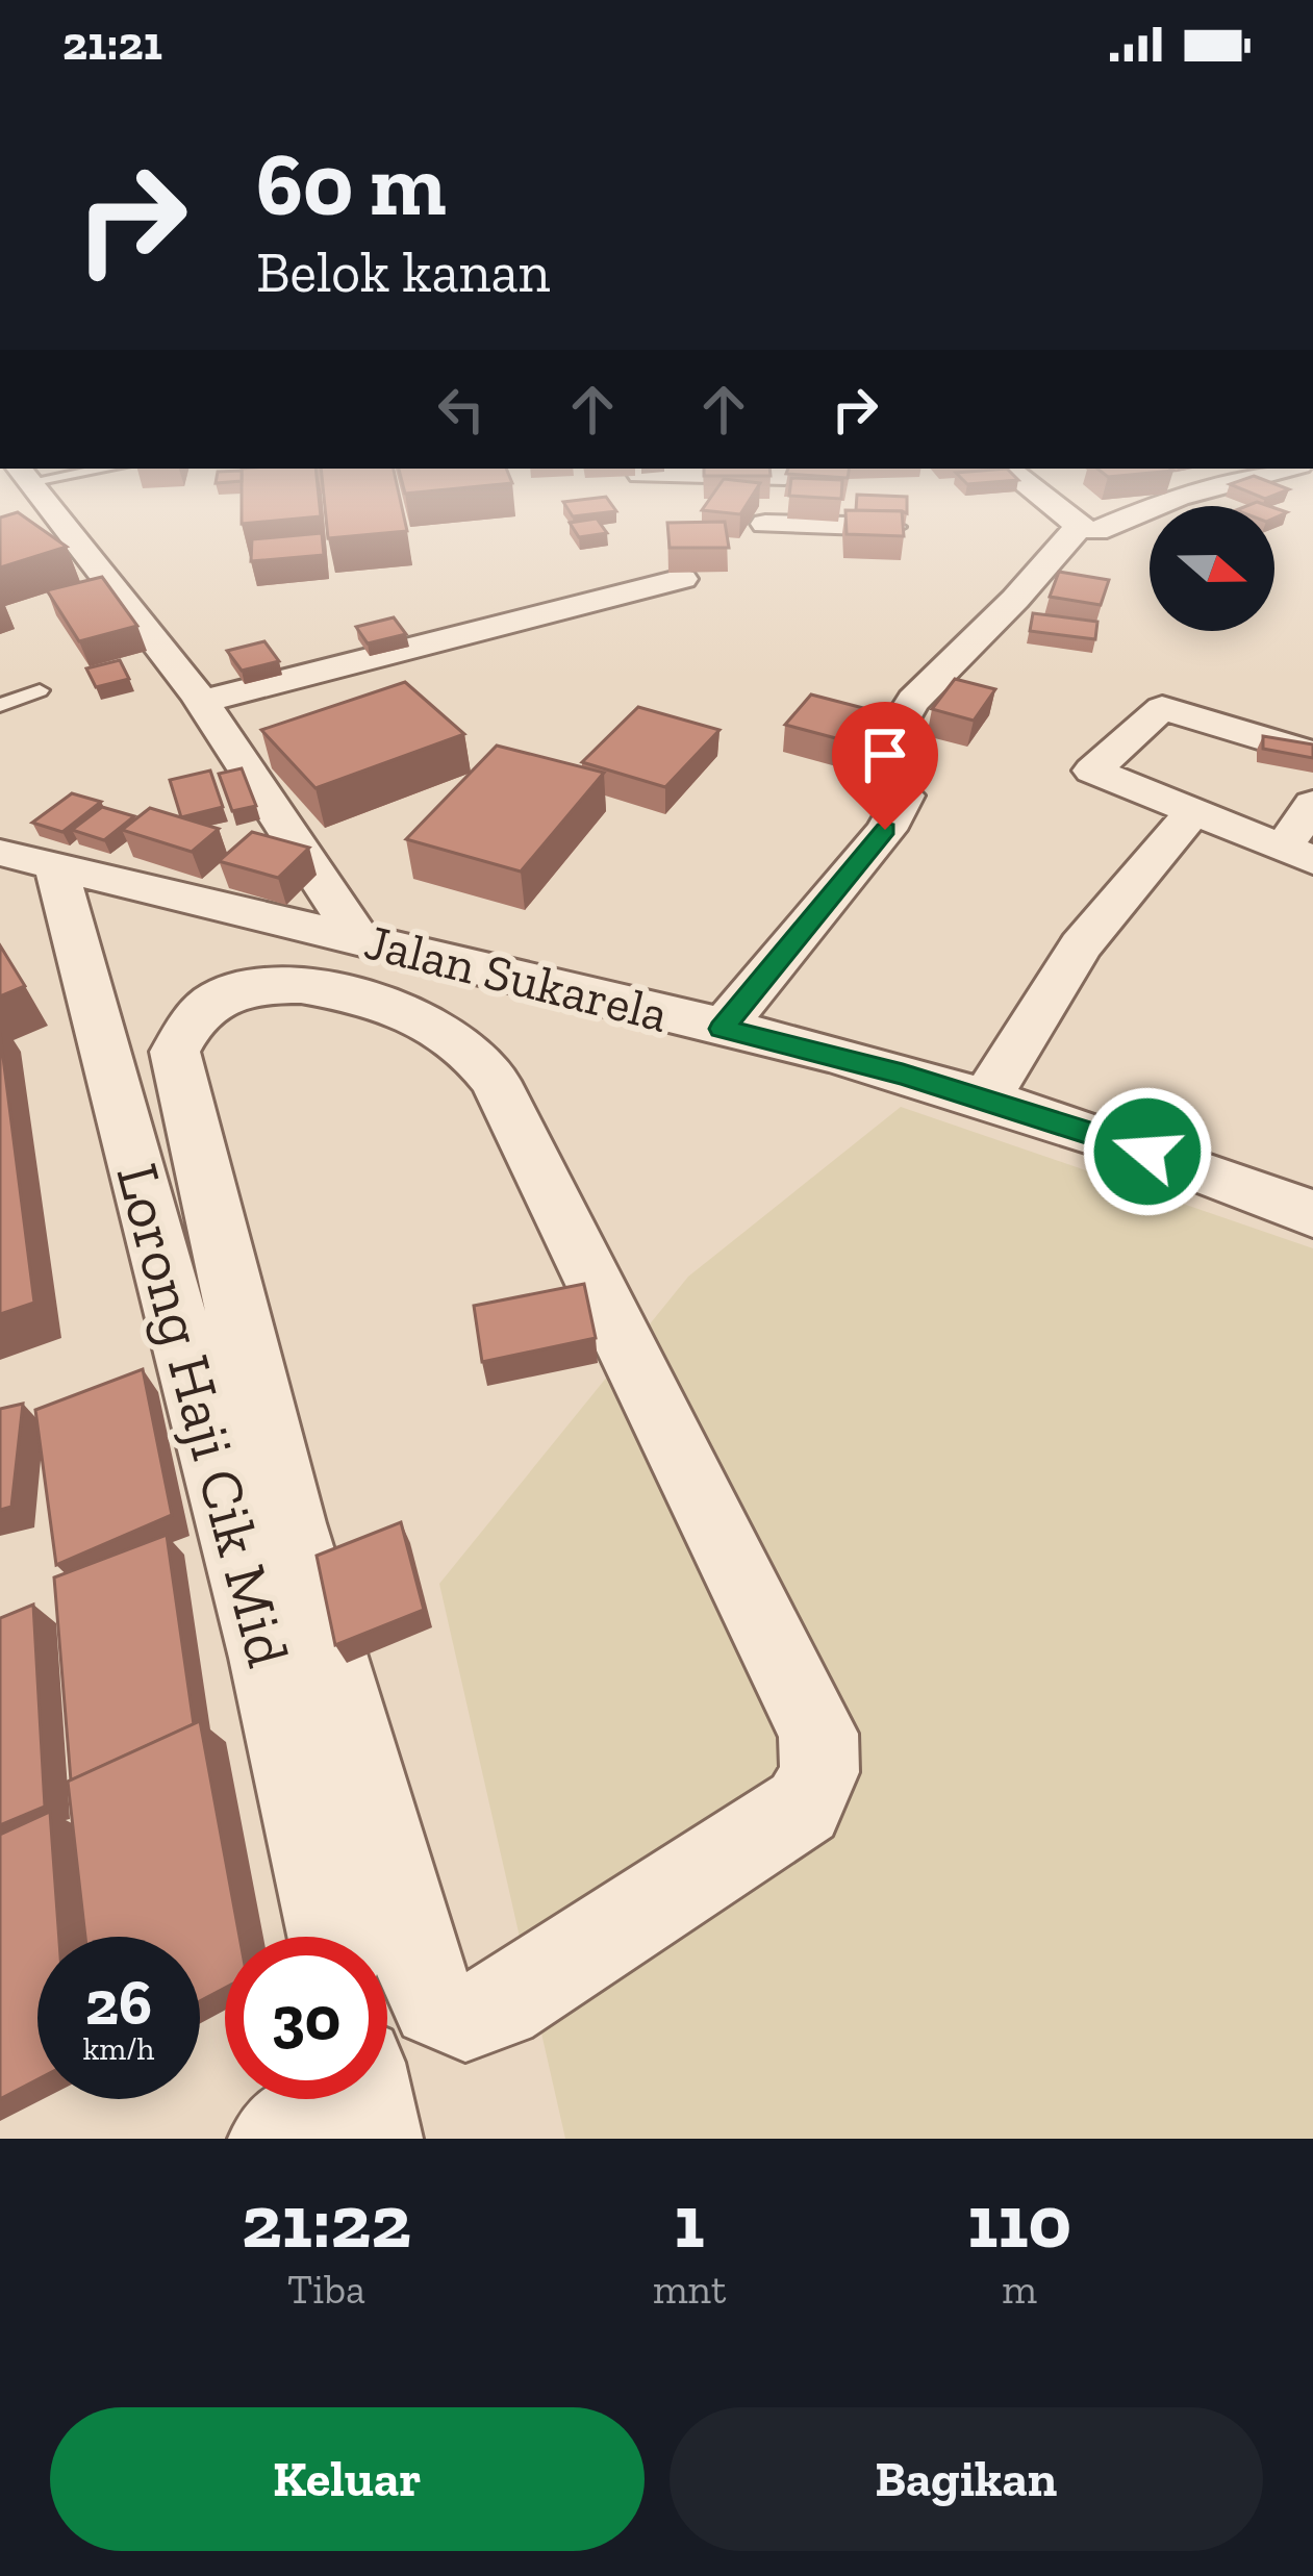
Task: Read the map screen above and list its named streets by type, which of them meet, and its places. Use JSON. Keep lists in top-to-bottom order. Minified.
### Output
{"streets":{"street":["Jalan Sukarela","Lorong Haji Cik Mid"]},"crossings":[["Jalan Sukarela","Lorong Haji Cik Mid"]],"north":"right","page":{"status":"21:21","turn":["60 m","Belok kanan"],"speed":"26 km/h","limit":"30","eta":["21:22","Tiba","1","mnt","110","m"],"buttons":["Keluar","Bagikan"]}}
